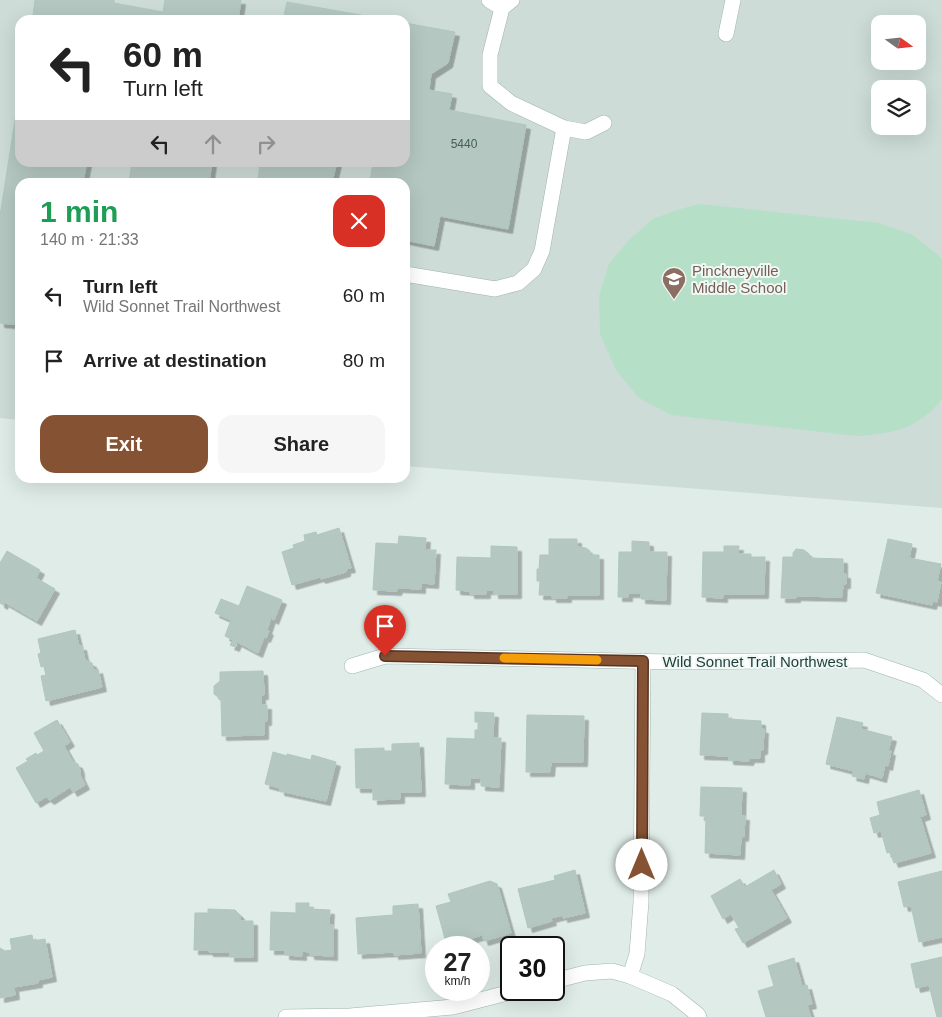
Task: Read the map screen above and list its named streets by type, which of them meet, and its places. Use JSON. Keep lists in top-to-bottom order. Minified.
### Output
{"streets":{"street":["Wild Sonnet Trail Northwest"]},"places":{"school or university":["Pinckneyville Middle School"]},"house_numbers":["5440"],"north":"right","page":{"turn":["60 m","Turn left"],"heading":["1 min","140 m · 21:33"],"list":[{"name":"Turn left","note":"Wild Sonnet Trail Northwest","value":"60 m"},{"name":"Arrive at destination","value":"80 m"}],"buttons":["Exit","Share"],"speed":"27 km/h","limit":"30"}}
